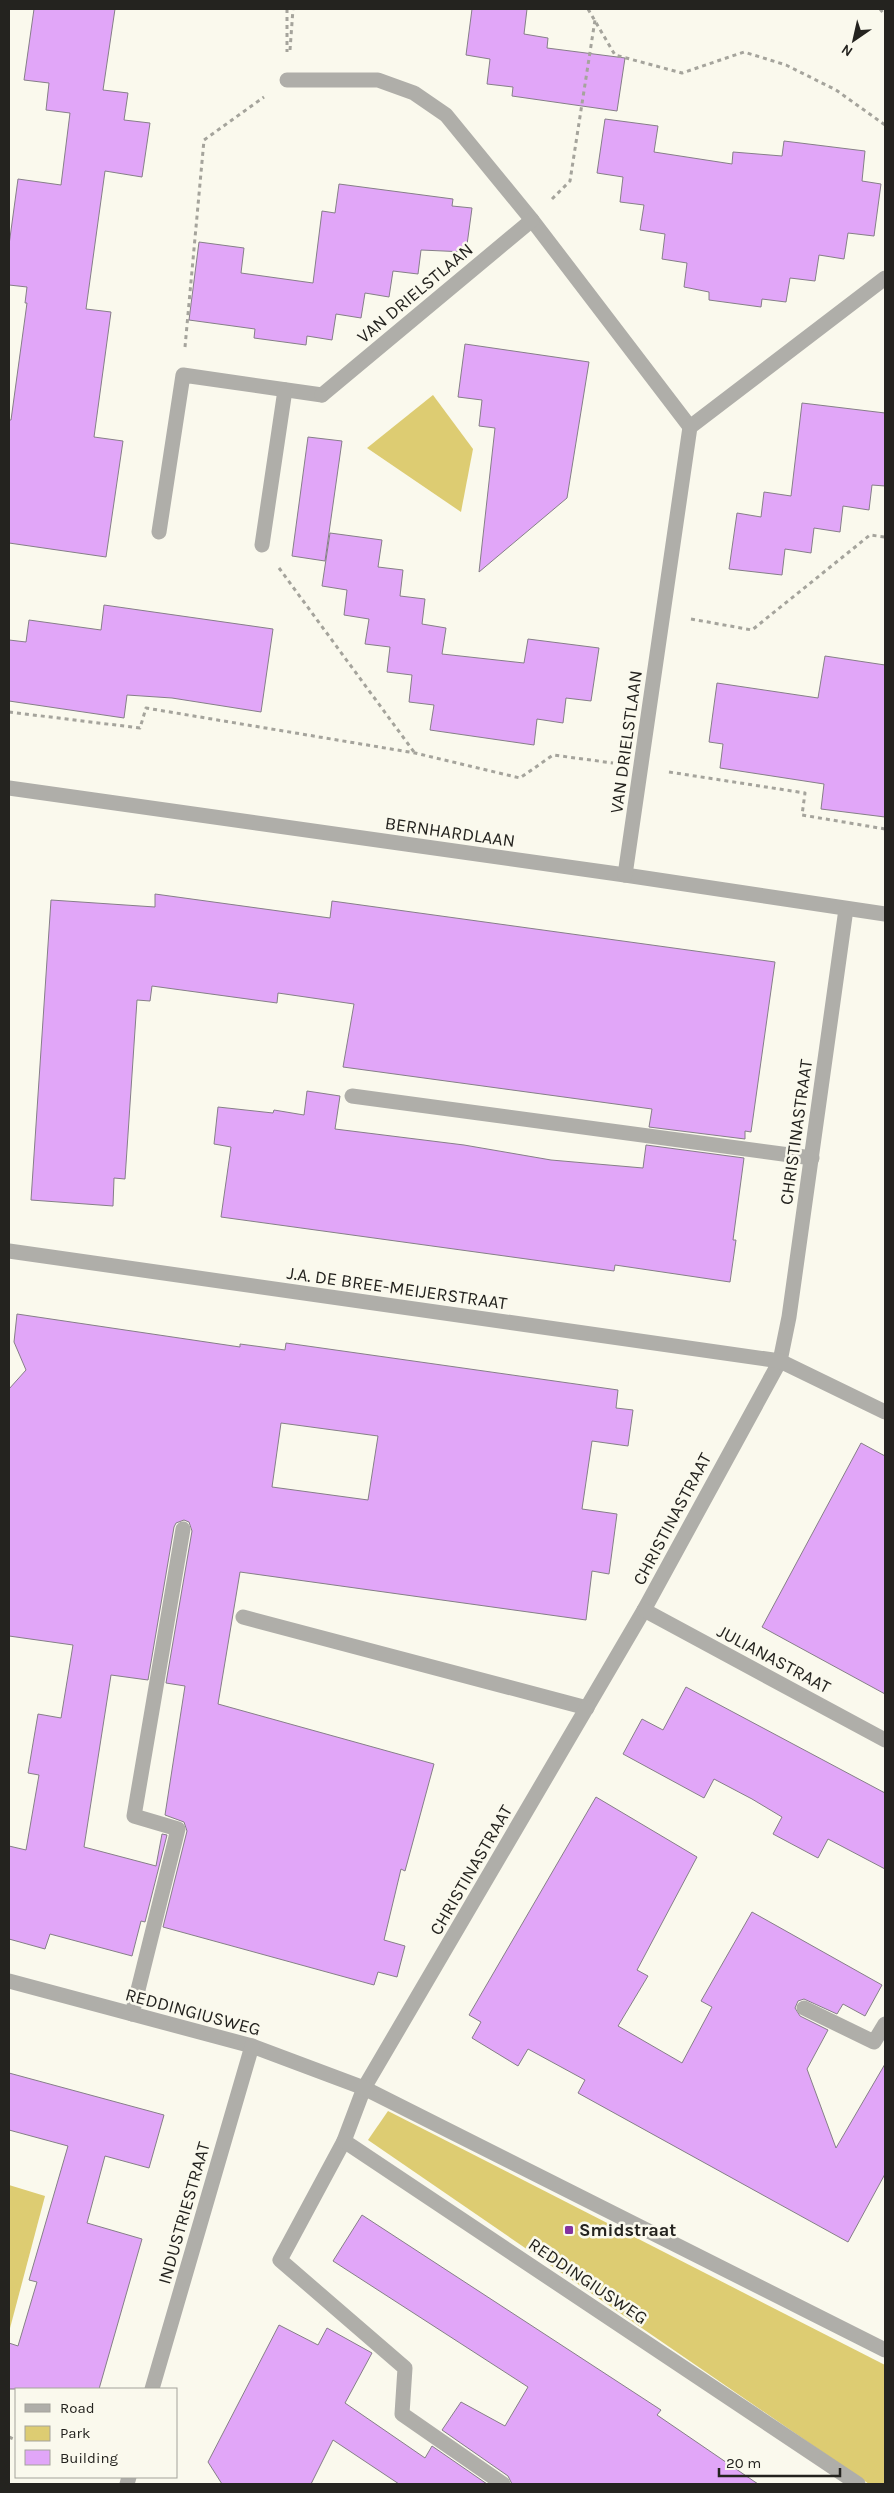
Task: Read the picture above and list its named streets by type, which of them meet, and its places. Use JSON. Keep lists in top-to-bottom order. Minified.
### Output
{"streets":{"street":["VAN DRIELSTLAAN","BERNHARDLAAN","CHRISTINASTRAAT","J.A. DE BREE-MEIJERSTRAAT","JULIANASTRAAT","REDDINGIUSWEG","INDUSTRIESTRAAT"]},"crossings":[["VAN DRIELSTLAAN","BERNHARDLAAN"],["BERNHARDLAAN","CHRISTINASTRAAT"],["CHRISTINASTRAAT","J.A. DE BREE-MEIJERSTRAAT"],["CHRISTINASTRAAT","JULIANASTRAAT"],["CHRISTINASTRAAT","REDDINGIUSWEG"],["REDDINGIUSWEG","INDUSTRIESTRAAT"]],"places":{"transit":["Smidstraat"]},"legend":["Road","Park","Building"],"scale_bar":"20 m","north":"bottom left"}
